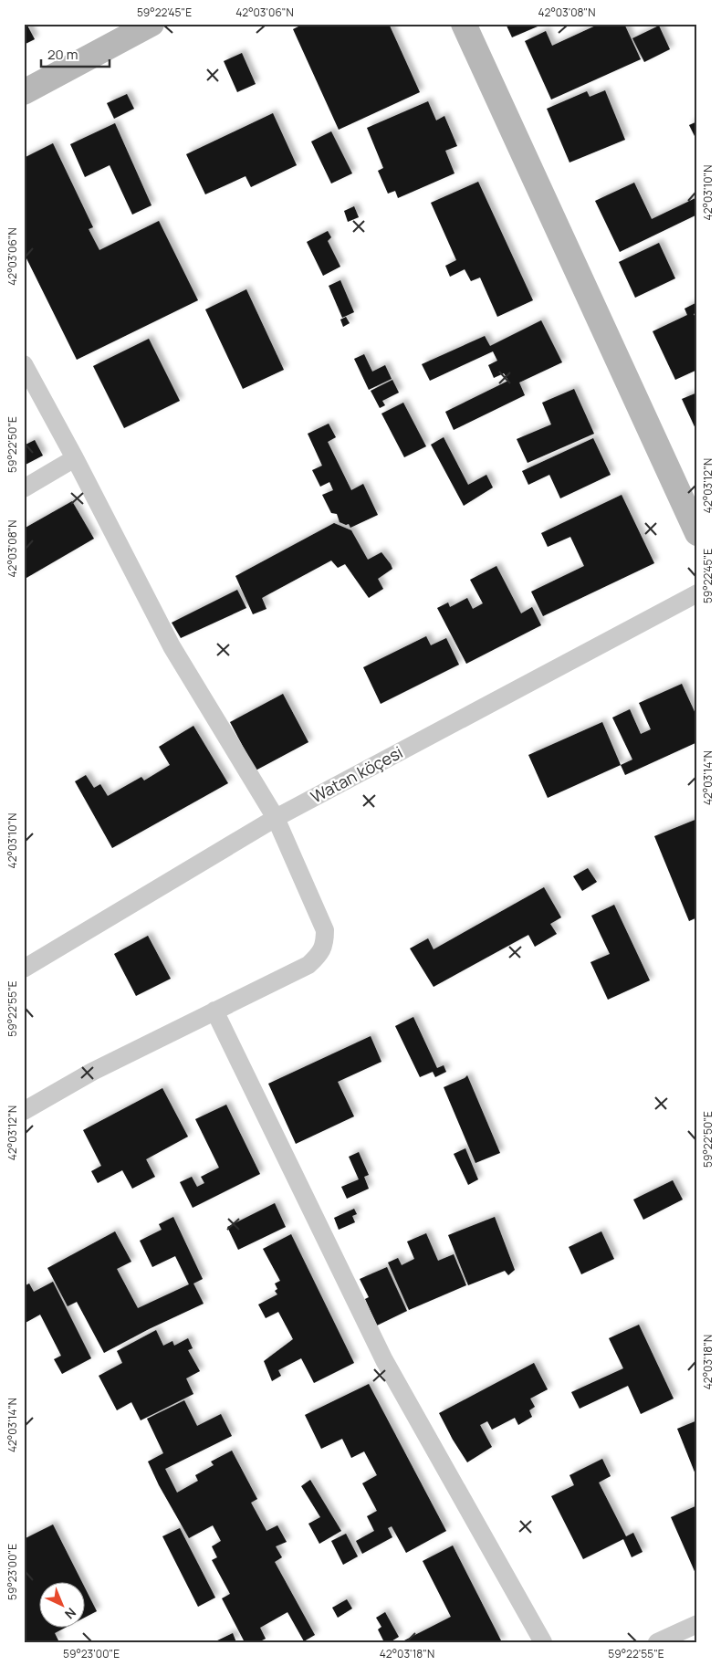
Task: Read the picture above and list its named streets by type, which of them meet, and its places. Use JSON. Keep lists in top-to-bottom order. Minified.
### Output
{"streets":{"street":["Watan köçesi"]},"scale_bar":"20 m","north":"bottom right","coordinates":["59°22'45\"E","42°03'06\"N","42°03'08\"N","42°03'10\"N","59°22'50\"E","42°03'12\"N","42°03'14\"N","59°22'55\"E","42°03'18\"N","59°23'00\"E"]}
